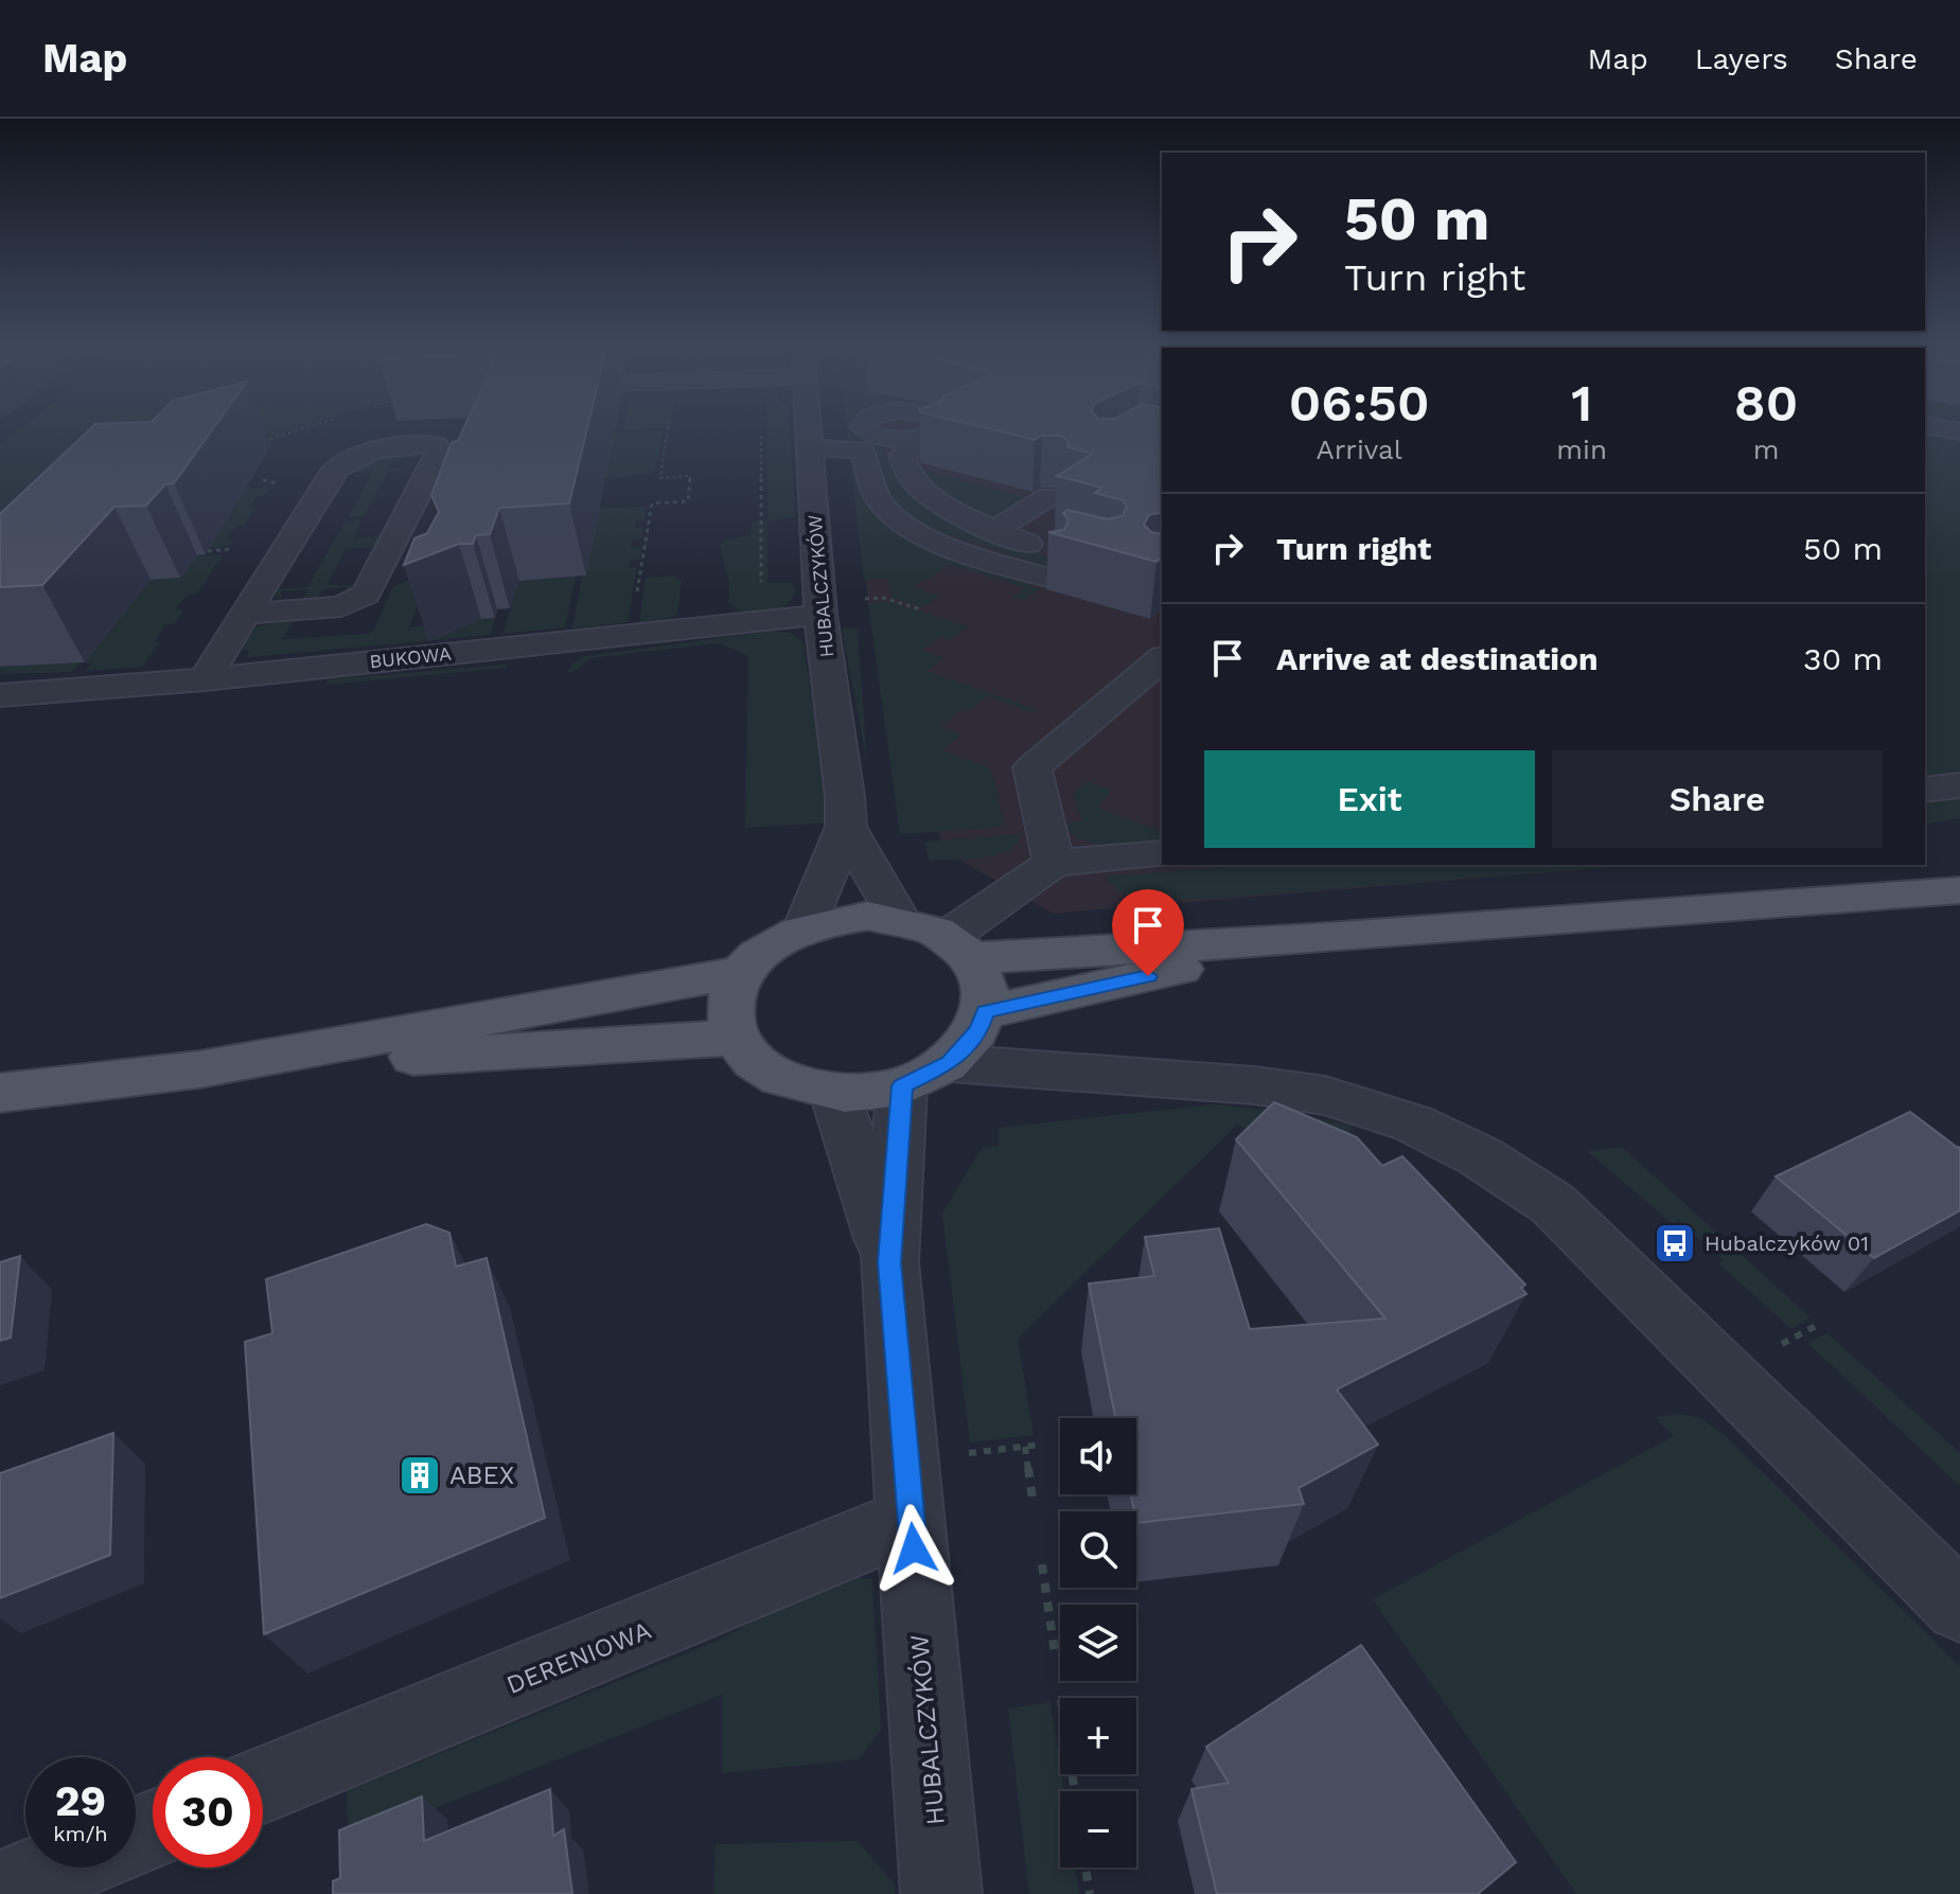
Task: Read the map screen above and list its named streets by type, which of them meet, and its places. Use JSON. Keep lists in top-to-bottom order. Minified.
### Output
{"streets":{"street":["HUBALCZYKÓW","BUKOWA","DERENIOWA"]},"crossings":[["HUBALCZYKÓW","BUKOWA"],["HUBALCZYKÓW","DERENIOWA"]],"places":{"bus stop":["Hubalczyków 01"],"building":["ABEX"]},"page":{"header":"Map","nav":["Map","Layers","Share"],"turn":["50 m","Turn right"],"eta":["06:50","Arrival","1","min","80","m"],"list":[{"name":"Turn right","value":"50 m"},{"name":"Arrive at destination","value":"30 m"}],"buttons":["Exit","Share"],"map_buttons":["+","−"],"speed":"29 km/h","limit":"30"}}
